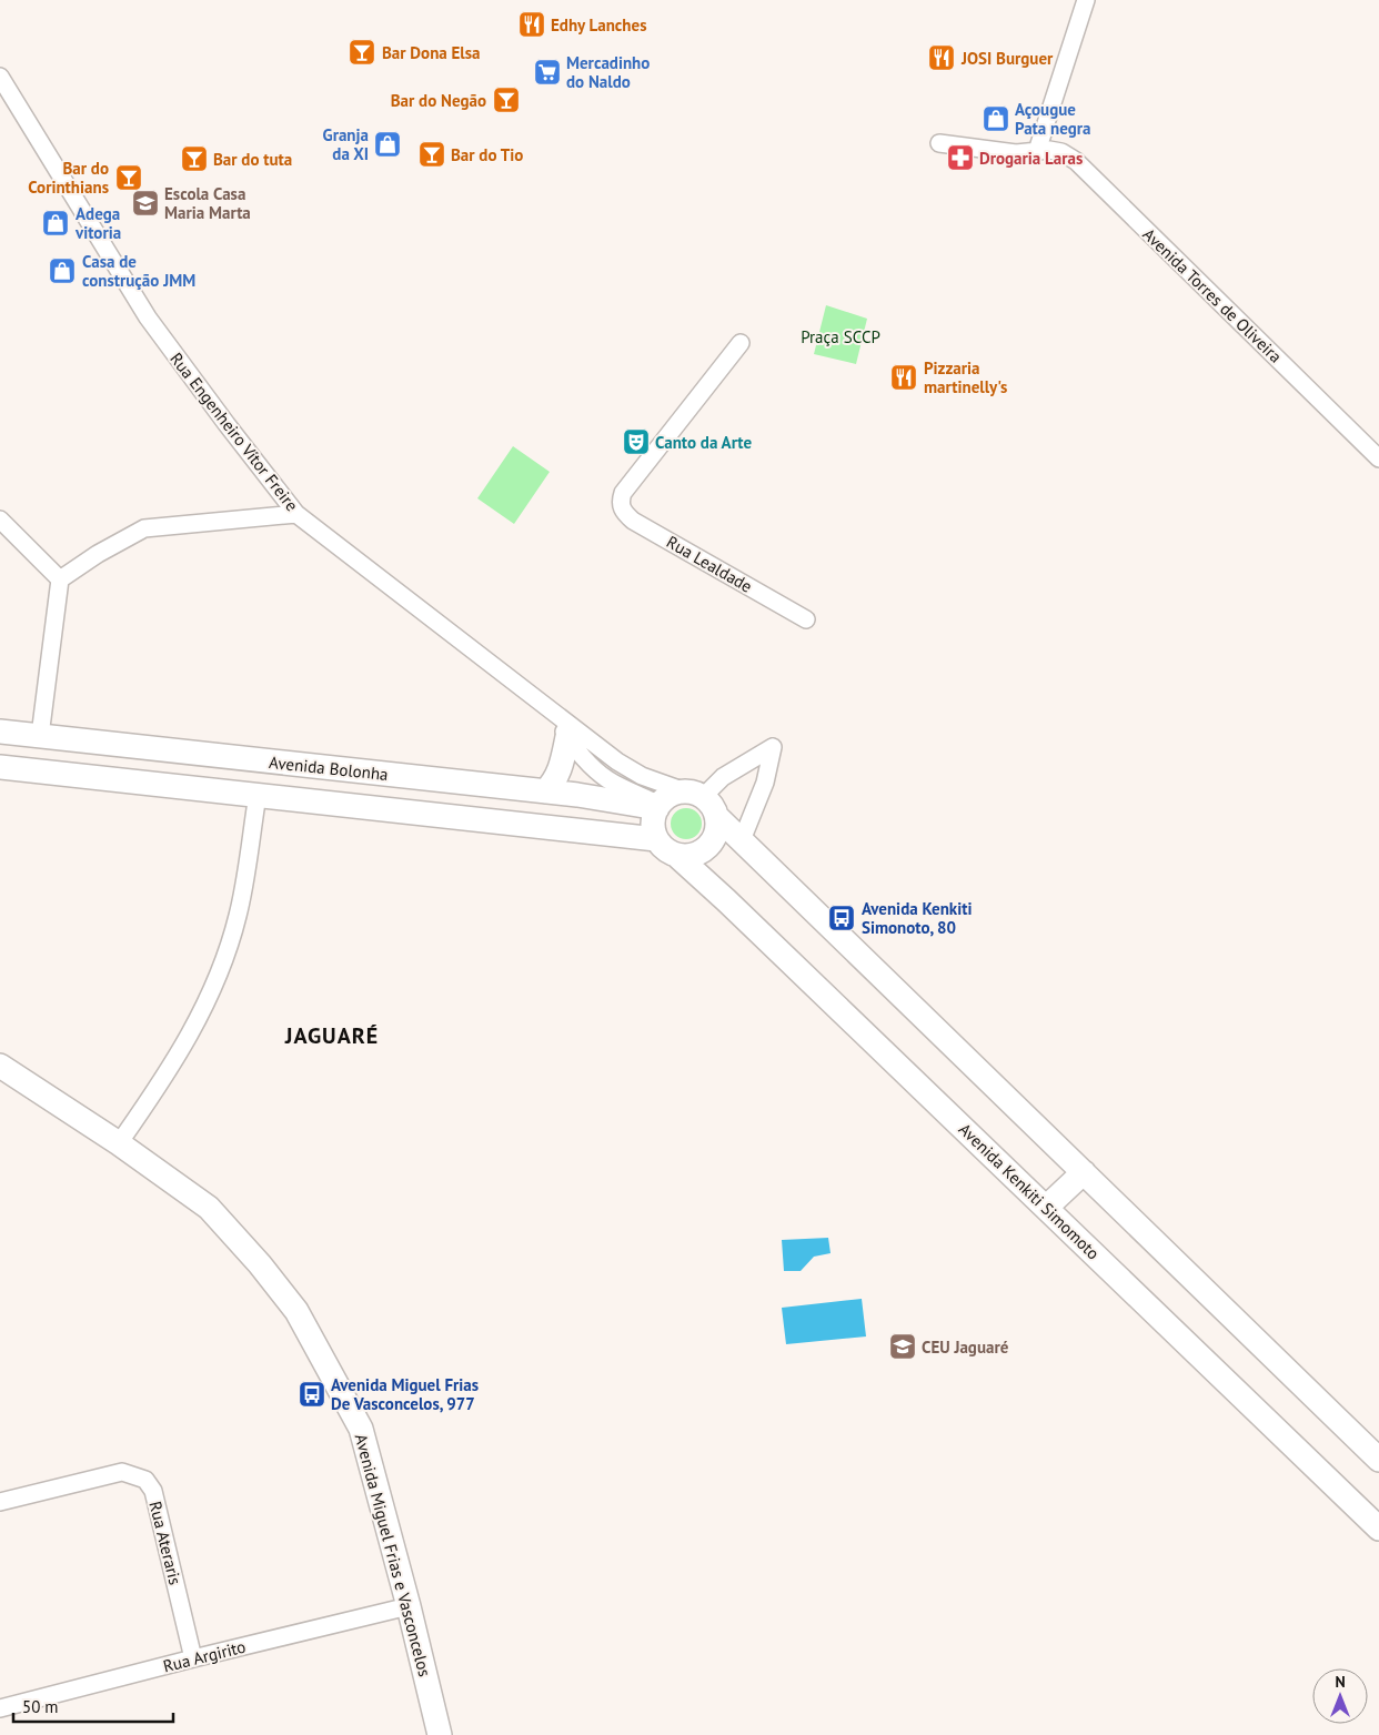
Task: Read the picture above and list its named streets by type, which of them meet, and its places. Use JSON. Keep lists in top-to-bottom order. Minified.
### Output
{"streets":{"main road":["Avenida Bolonha","Avenida Kenkiti Simomoto","Avenida Miguel Frias e Vasconcelos"],"street":["Avenida Torres de Oliveira","Rua Engenheiro Vítor Freire","Rua Lealdade","Rua Ateraris","Rua Argirito"]},"crossings":[["Rua Engenheiro Vítor Freire","Avenida Bolonha"],["Rua Engenheiro Vítor Freire","Avenida Kenkiti Simomoto"],["Avenida Bolonha","Avenida Kenkiti Simomoto"],["Rua Ateraris","Rua Argirito"],["Avenida Miguel Frias e Vasconcelos","Rua Argirito"]],"districts":["JAGUARÉ"],"parks":["Praça SCCP"],"places":{"restaurant":["Edhy Lanches","JOSI Burguer","Pizzaria martinelly's"],"bar":["Bar Dona Elsa","Bar do Negão","Bar do Tio","Bar do tuta","Bar do Corinthians"],"supermarket":["Mercadinho do Naldo"],"shop":["Açougue Pata negra","Granja da XI","Adega vitoria","Casa de construção JMM"],"pharmacy":["Drogaria Laras"],"school or university":["Escola Casa Maria Marta","CEU Jaguaré"],"theatre":["Canto da Arte"],"bus stop":["Avenida Kenkiti Simonoto, 80","Avenida Miguel Frias De Vasconcelos, 977"]},"scale_bar":"50 m","north":"top"}
